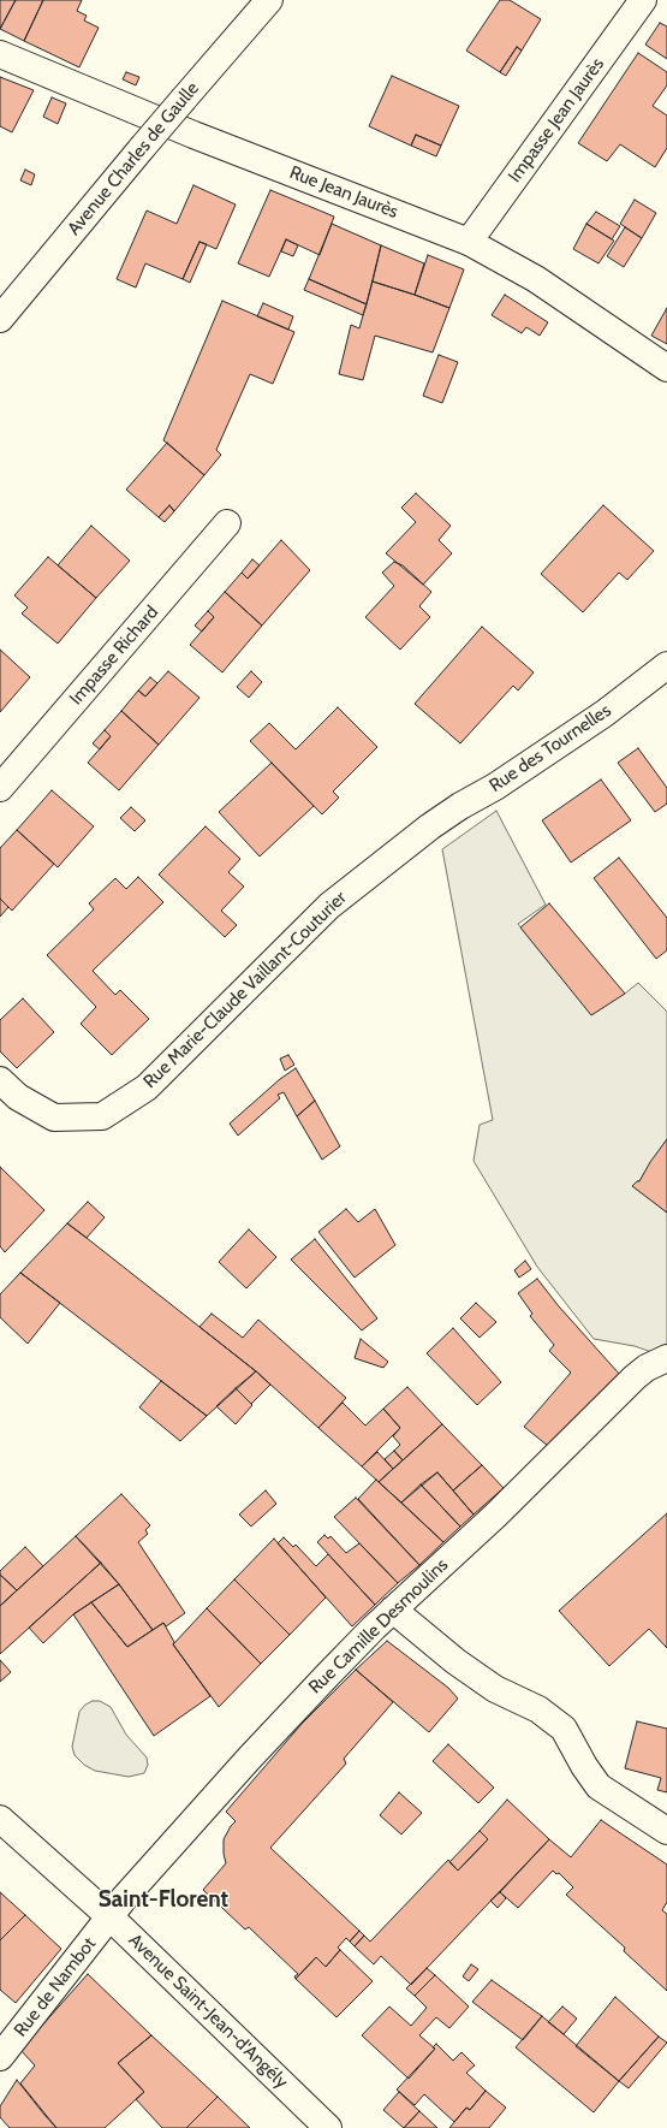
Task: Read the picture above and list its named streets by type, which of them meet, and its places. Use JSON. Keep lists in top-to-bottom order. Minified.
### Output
{"streets":{"street":["Impasse Jean Jaurès","Avenue Charles de Gaulle","Rue Jean Jaurès","Impasse Richard","Rue des Tournelles","Rue Marie-Claude Vaillant-Couturier","Rue Camille Desmoulins","Rue de Nambot","Avenue Saint-Jean-d'Angély"]},"crossings":[["Impasse Jean Jaurès","Rue Jean Jaurès"],["Rue des Tournelles","Rue Marie-Claude Vaillant-Couturier"],["Rue Camille Desmoulins","Rue de Nambot"],["Rue Camille Desmoulins","Avenue Saint-Jean-d'Angély"],["Rue de Nambot","Avenue Saint-Jean-d'Angély"]],"districts":["Saint-Florent"]}
